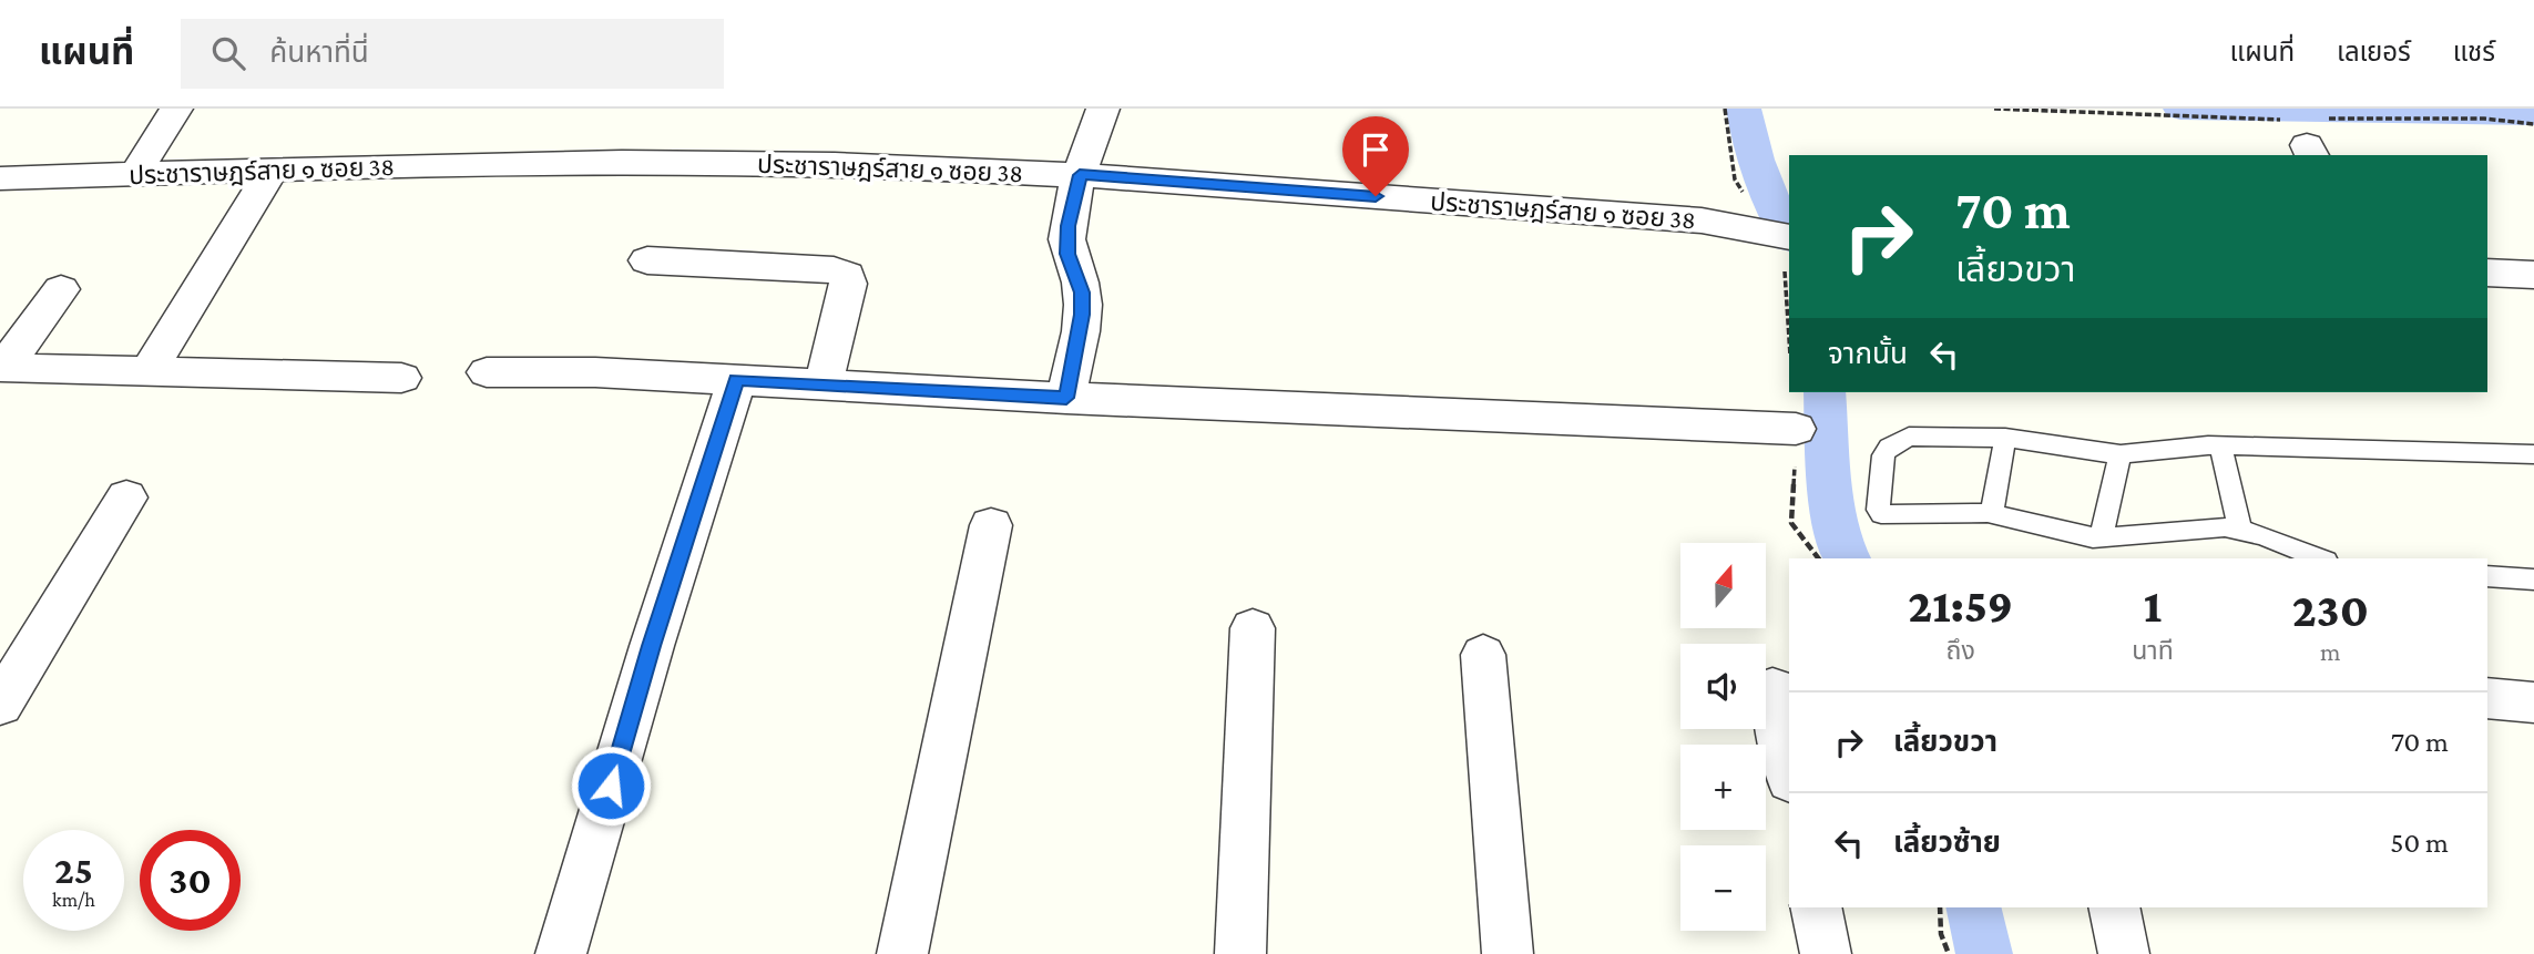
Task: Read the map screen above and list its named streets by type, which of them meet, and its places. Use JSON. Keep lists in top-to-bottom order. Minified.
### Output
{"streets":{"street":["ประชาราษฎร์สาย ๑ ซอย 38"]},"north":"top","page":{"header":"แผนที่","search":"ค้นหาที่นี่","nav":["แผนที่","เลเยอร์","แชร์"],"turn":["70 m","เลี้ยวขวา"],"then":"จากนั้น","map_buttons":["+","−"],"eta":["21:59","ถึง","1","นาที","230","m"],"list":[{"name":"เลี้ยวขวา","value":"70 m"},{"name":"เลี้ยวซ้าย","value":"50 m"}],"speed":"25 km/h","limit":"30"}}
